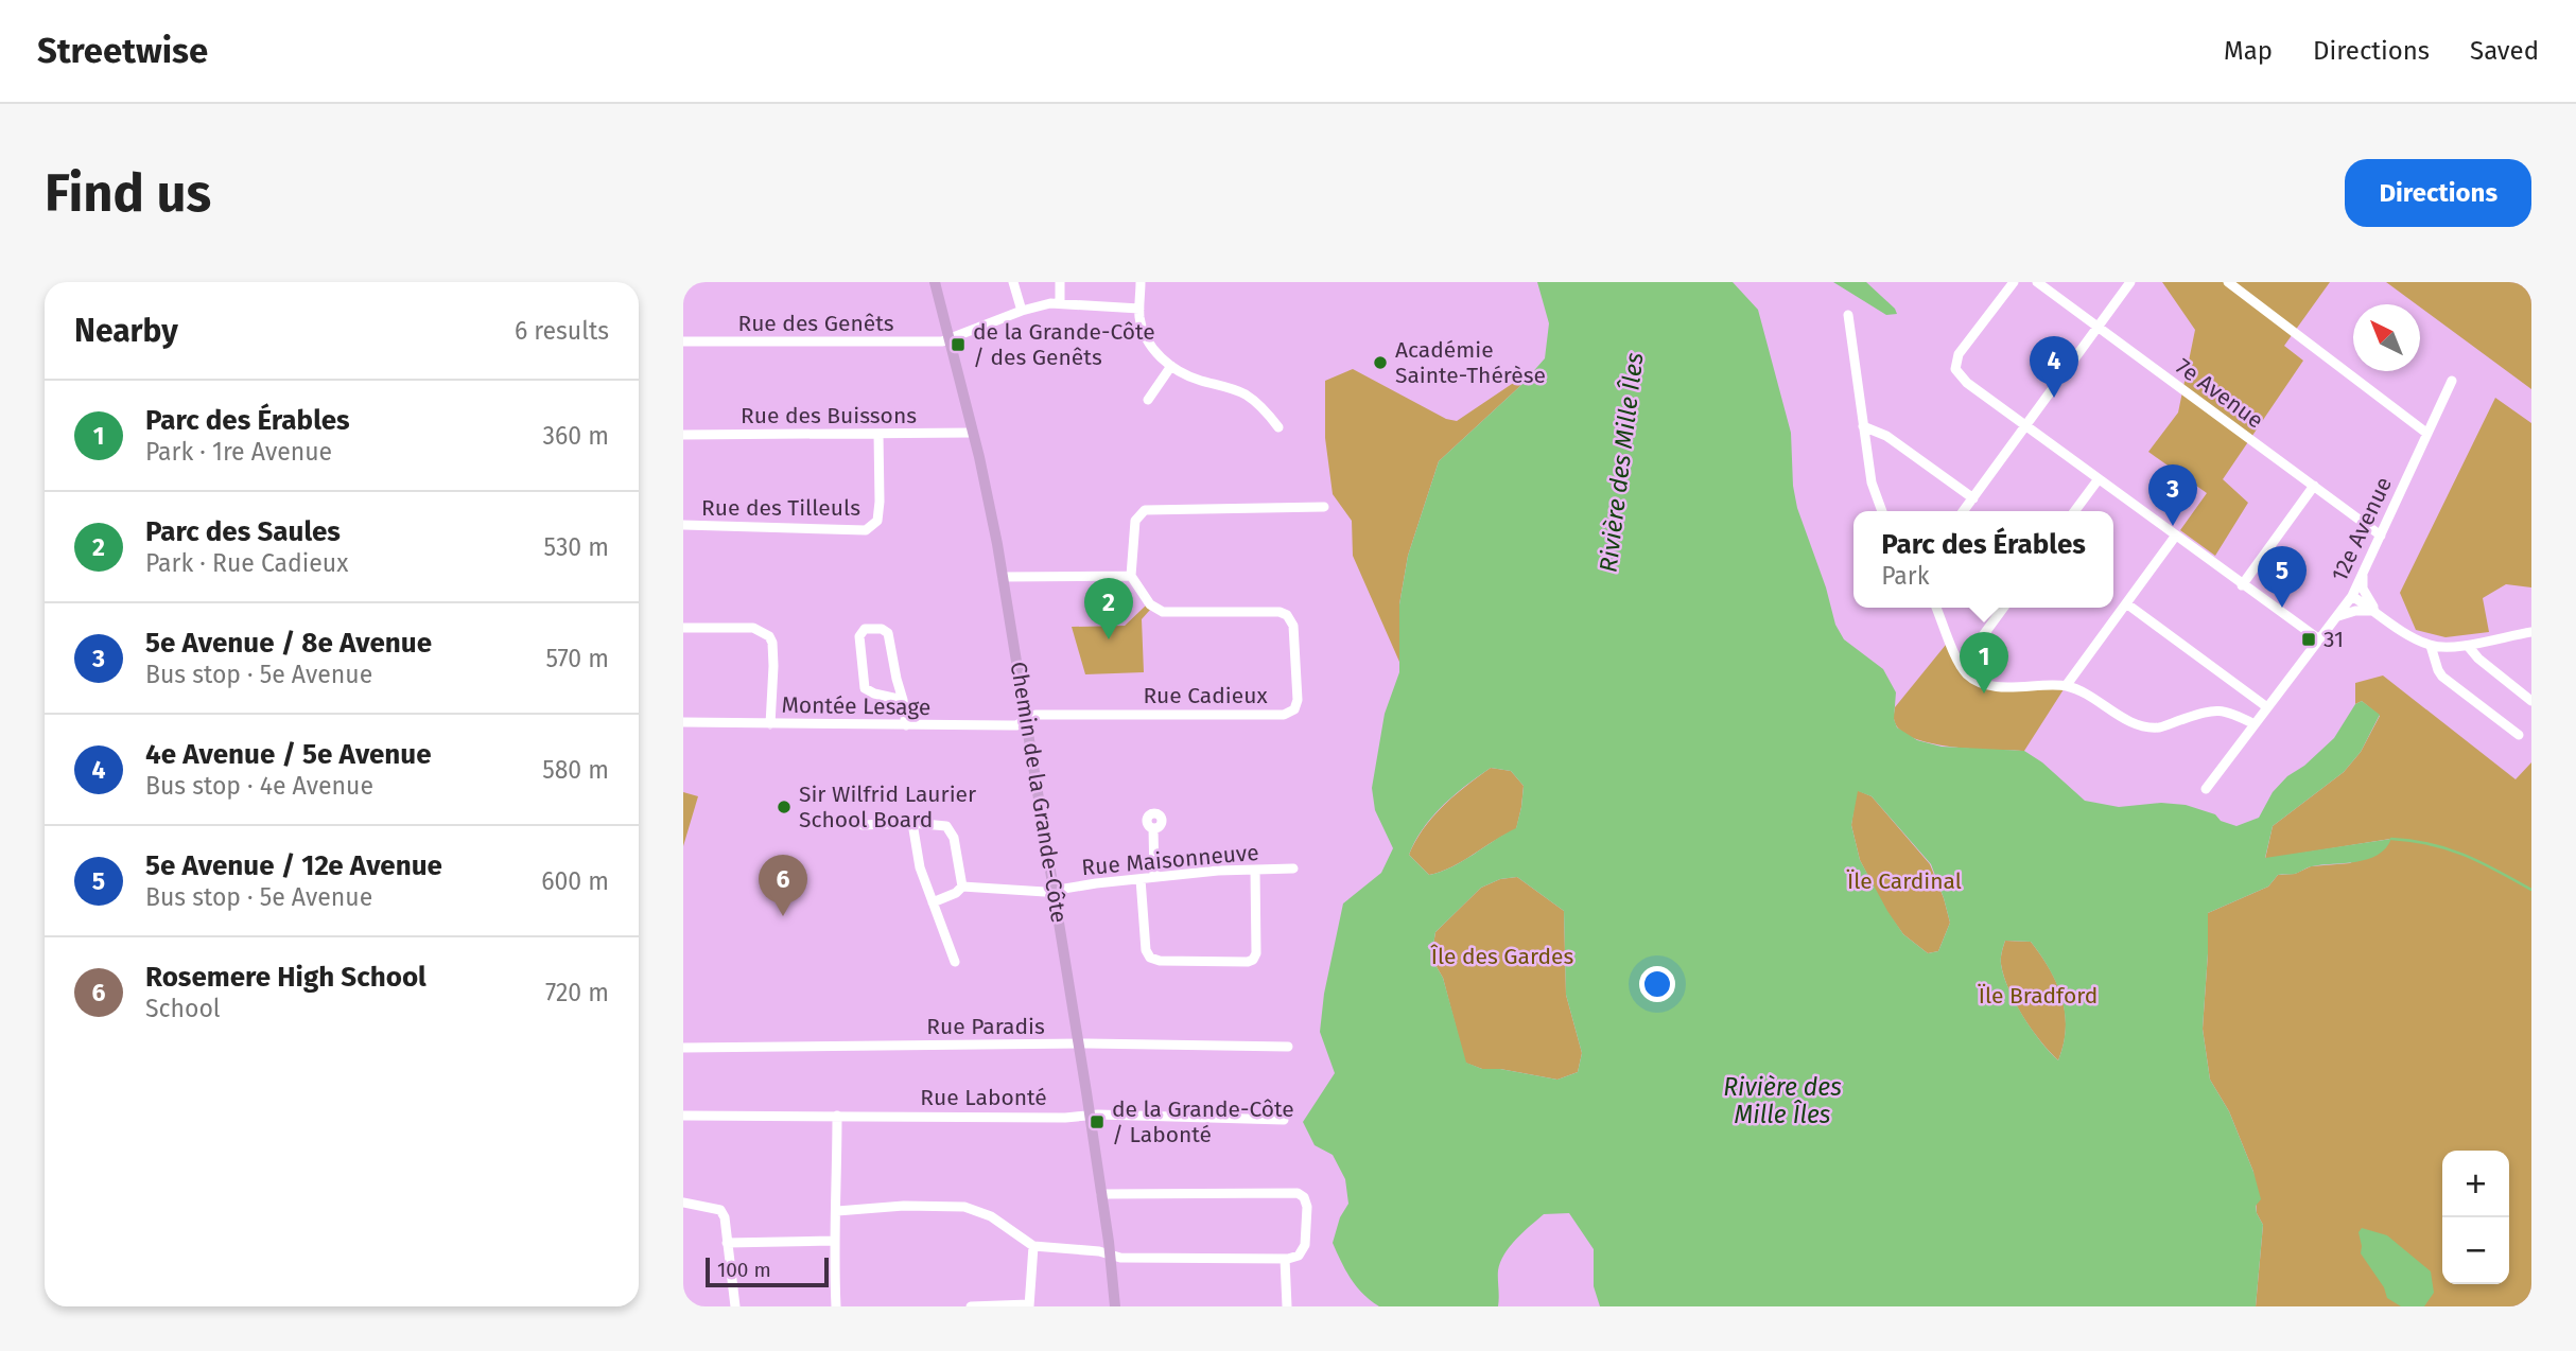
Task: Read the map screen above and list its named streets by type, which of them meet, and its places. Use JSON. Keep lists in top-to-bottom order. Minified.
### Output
{"streets":{"main road":["Chemin de la Grande-Côte"],"street":["Rue des Genêts","7e Avenue","Rue des Buissons","Rue des Tilleuls","12e Avenue","Rue Cadieux","Montée Lesage","Rue Maisonneuve","Rue Paradis","Rue Labonté"]},"crossings":[["Rue des Genêts","Chemin de la Grande-Côte"],["7e Avenue","12e Avenue"],["Rue des Buissons","Rue des Tilleuls"],["Rue des Buissons","Chemin de la Grande-Côte"],["Rue Cadieux","Montée Lesage"],["Rue Cadieux","Chemin de la Grande-Côte"],["Montée Lesage","Chemin de la Grande-Côte"],["Chemin de la Grande-Côte","Rue Maisonneuve"],["Chemin de la Grande-Côte","Rue Paradis"],["Chemin de la Grande-Côte","Rue Labonté"]],"water":["Rivière des Mille Îles"],"parks":["Ïle Cardinal","Île des Gardes","Ïle Bradford"],"places":{"transit":["de la Grande-Côte / des Genêts","31","de la Grande-Côte / Labonté"],"other":["Académie Sainte-Thérèse","Sir Wilfrid Laurier School Board"]},"scale_bar":"100 m","north":"top left","page":{"header":"Streetwise","nav":["Map","Directions","Saved"],"buttons":"Directions","title":"Find us","heading":["Nearby","6 results"],"pins":["4","3","5","2","1","6"],"list":[{"mark":"1","name":"Parc des Érables","note":"Park · 1re Avenue","value":"360 m"},{"mark":"2","name":"Parc des Saules","note":"Park · Rue Cadieux","value":"530 m"},{"mark":"3","name":"5e Avenue / 8e Avenue","note":"Bus stop · 5e Avenue","value":"570 m"},{"mark":"4","name":"4e Avenue / 5e Avenue","note":"Bus stop · 4e Avenue","value":"580 m"},{"mark":"5","name":"5e Avenue / 12e Avenue","note":"Bus stop · 5e Avenue","value":"600 m"},{"mark":"6","name":"Rosemere High School","note":"School","value":"720 m"}],"popup":["Parc des Érables","Park"],"map_buttons":["+","−"],"scale":"100 m"}}
